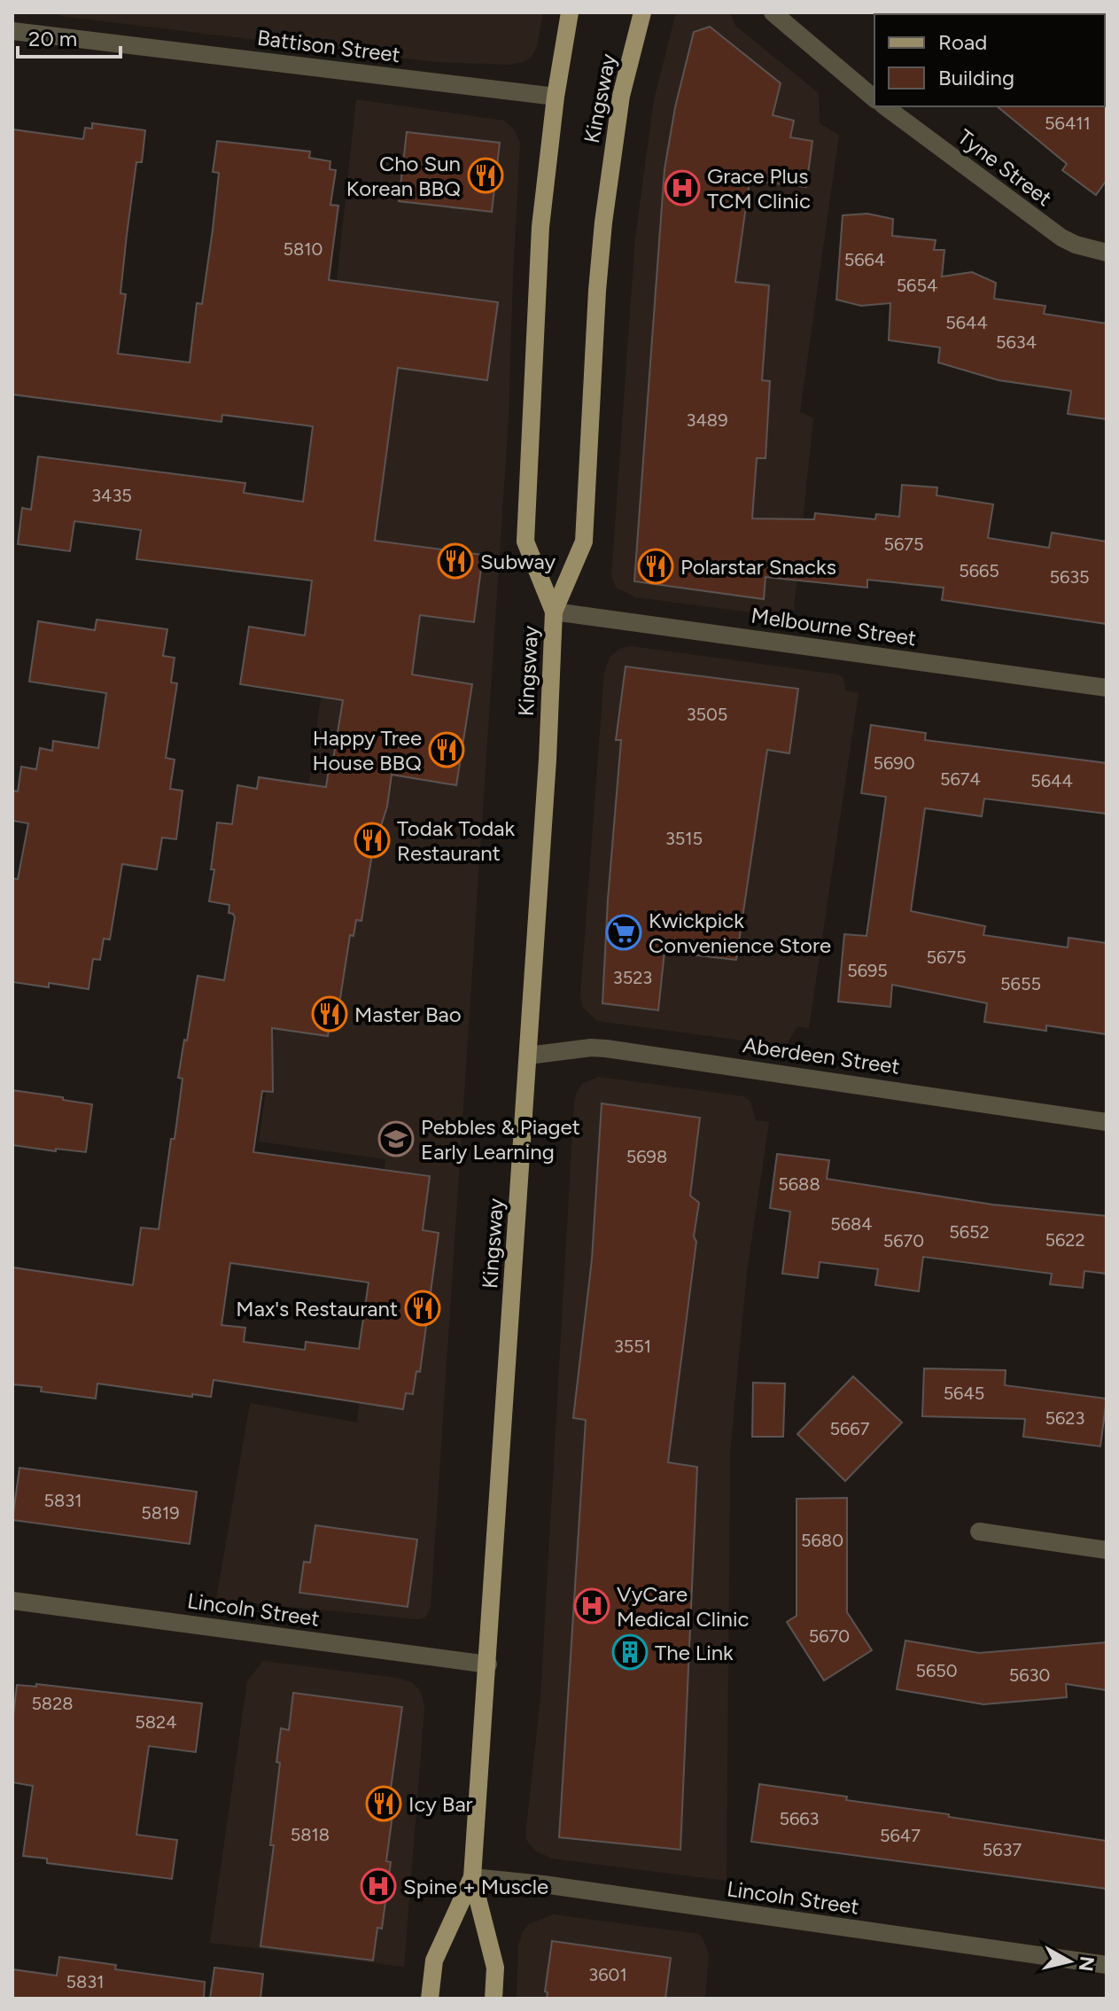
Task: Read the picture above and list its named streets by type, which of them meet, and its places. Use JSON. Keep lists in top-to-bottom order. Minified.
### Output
{"streets":{"main road":["Kingsway"],"street":["Battison Street","Tyne Street","Melbourne Street","Aberdeen Street","Lincoln Street"]},"crossings":[["Battison Street","Kingsway"],["Kingsway","Melbourne Street"],["Kingsway","Aberdeen Street"],["Kingsway","Lincoln Street"]],"places":{"restaurant":["Cho Sun Korean BBQ","Subway","Polarstar Snacks","Happy Tree House BBQ","Todak Todak Restaurant","Master Bao","Max's Restaurant","Icy Bar"],"hospital":["Grace Plus TCM Clinic","VyCare Medical Clinic","Spine + Muscle"],"supermarket":["Kwickpick Convenience Store"],"school or university":["Pebbles & Piaget Early Learning"],"building":["The Link"]},"house_numbers":["56411","5810","5664","5654","5644","5634","3489","3435","5675","5665","5635","3505","5690","5674","5644","3515","5675","5695","3523","5655","5698","5688","5684","5652","5622","5670","3551","5645","5623","5667","5831","5819","5680","5670","5650","5630","5828","5824","5663","5818","5647","5637","3601","5831"],"legend":["Road","Building"],"scale_bar":"20 m","north":"right"}
